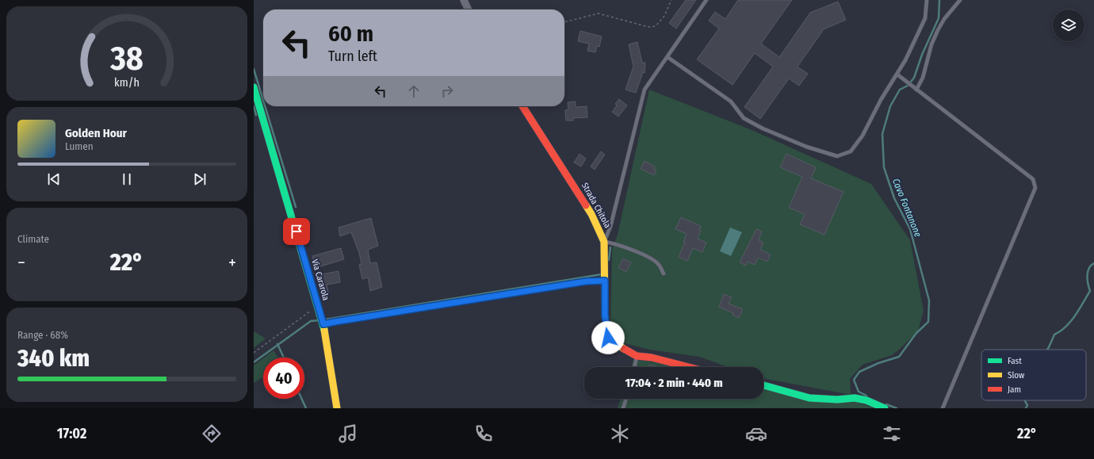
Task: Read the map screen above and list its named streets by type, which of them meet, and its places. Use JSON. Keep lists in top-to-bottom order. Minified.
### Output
{"streets":{"street":["Strada Chitola","Via Cararola"]},"water":["Cavo Fontanone"],"legend":["Fast","Slow","Jam"],"page":{"turn":["60 m","Turn left"],"song":["Golden Hour","Lumen"],"tile":["Climate",["Range · 68%","340 km"]],"heat":["−","22°","+"],"limit":"40","trip":"17:04 · 2 min · 440 m","tabs":["17:02","22°"],"gauge":["38","km/h"]}}
